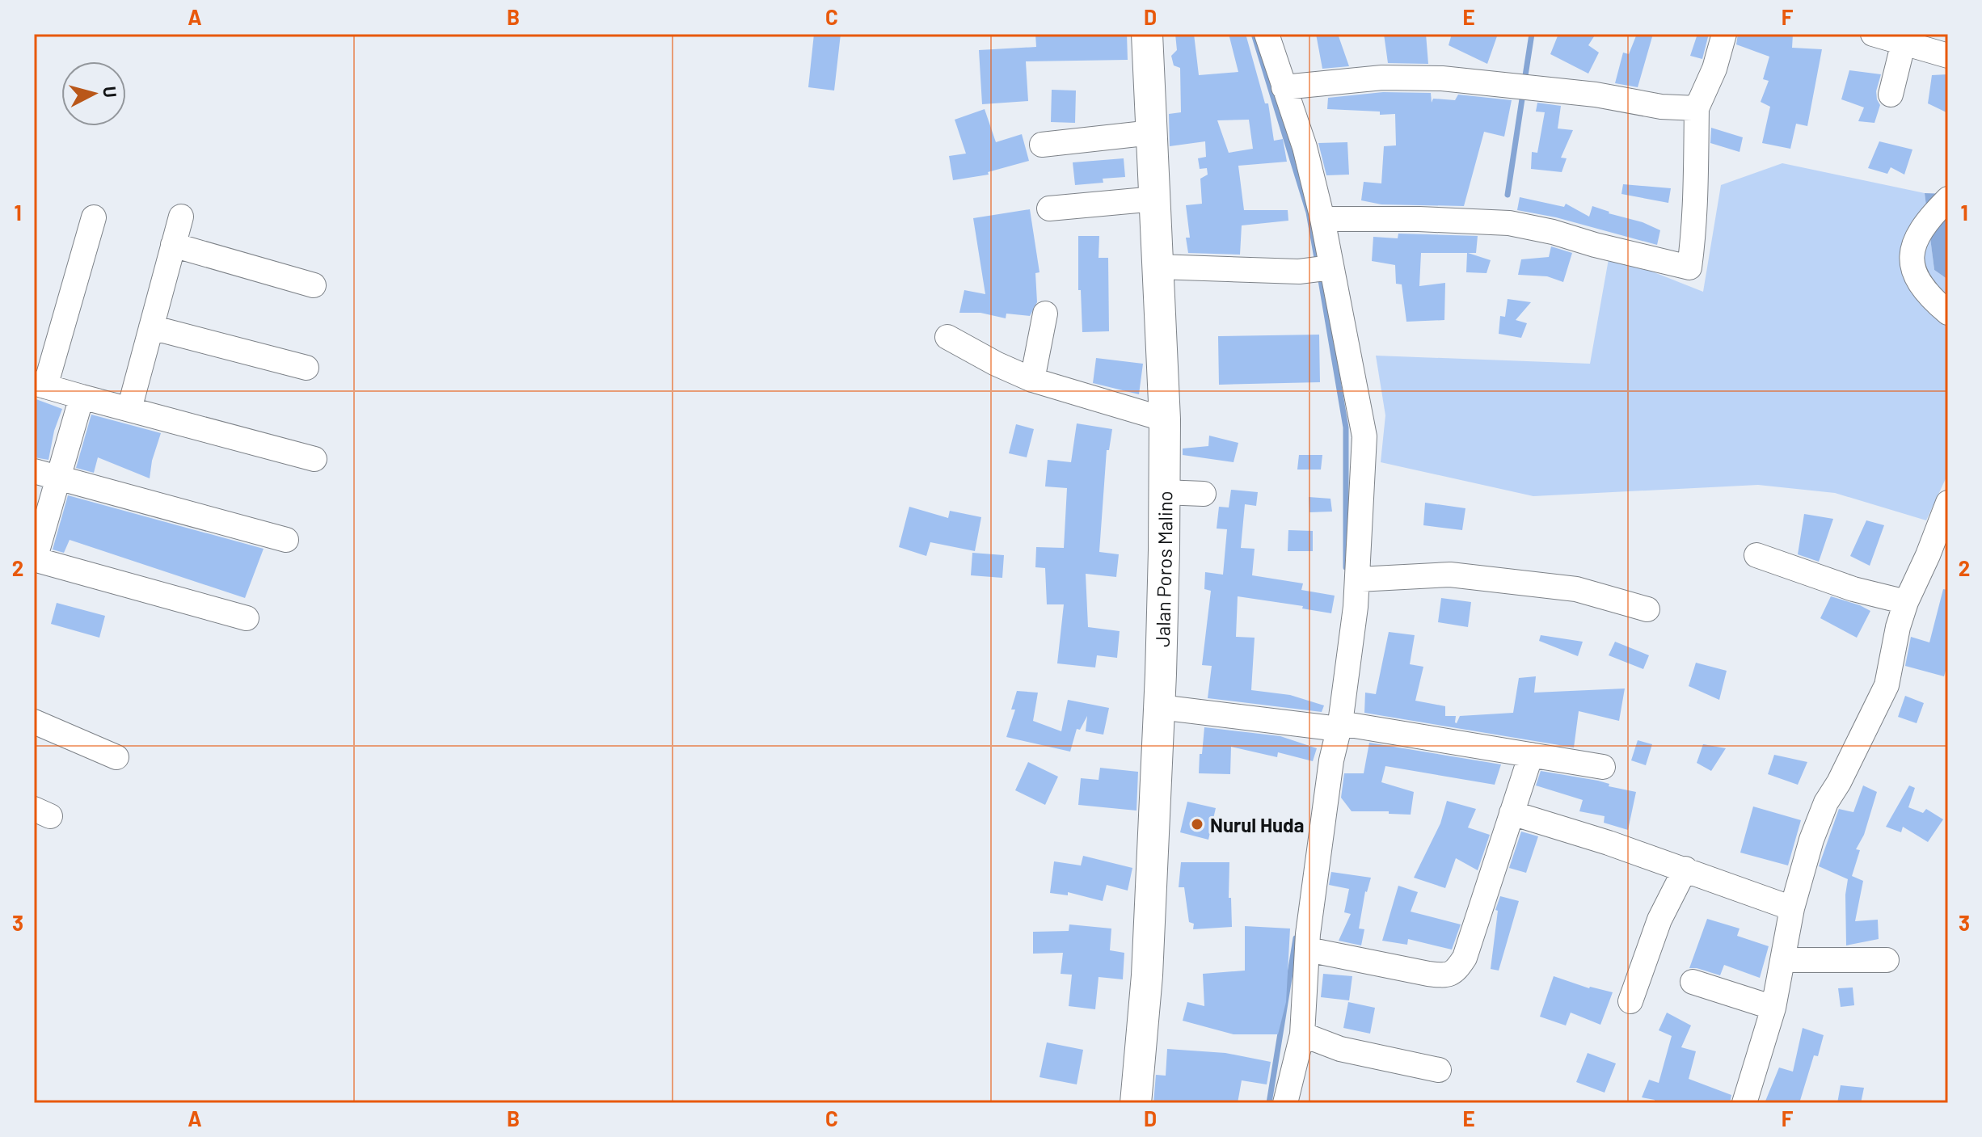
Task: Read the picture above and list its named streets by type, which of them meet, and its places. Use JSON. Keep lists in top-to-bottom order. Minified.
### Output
{"streets":{"main road":["Jalan Poros Malino"]},"places":["Nurul Huda"],"north":"right","grid":{"columns":["A","B","C","D","E","F"],"rows":["1","2","3"]}}
